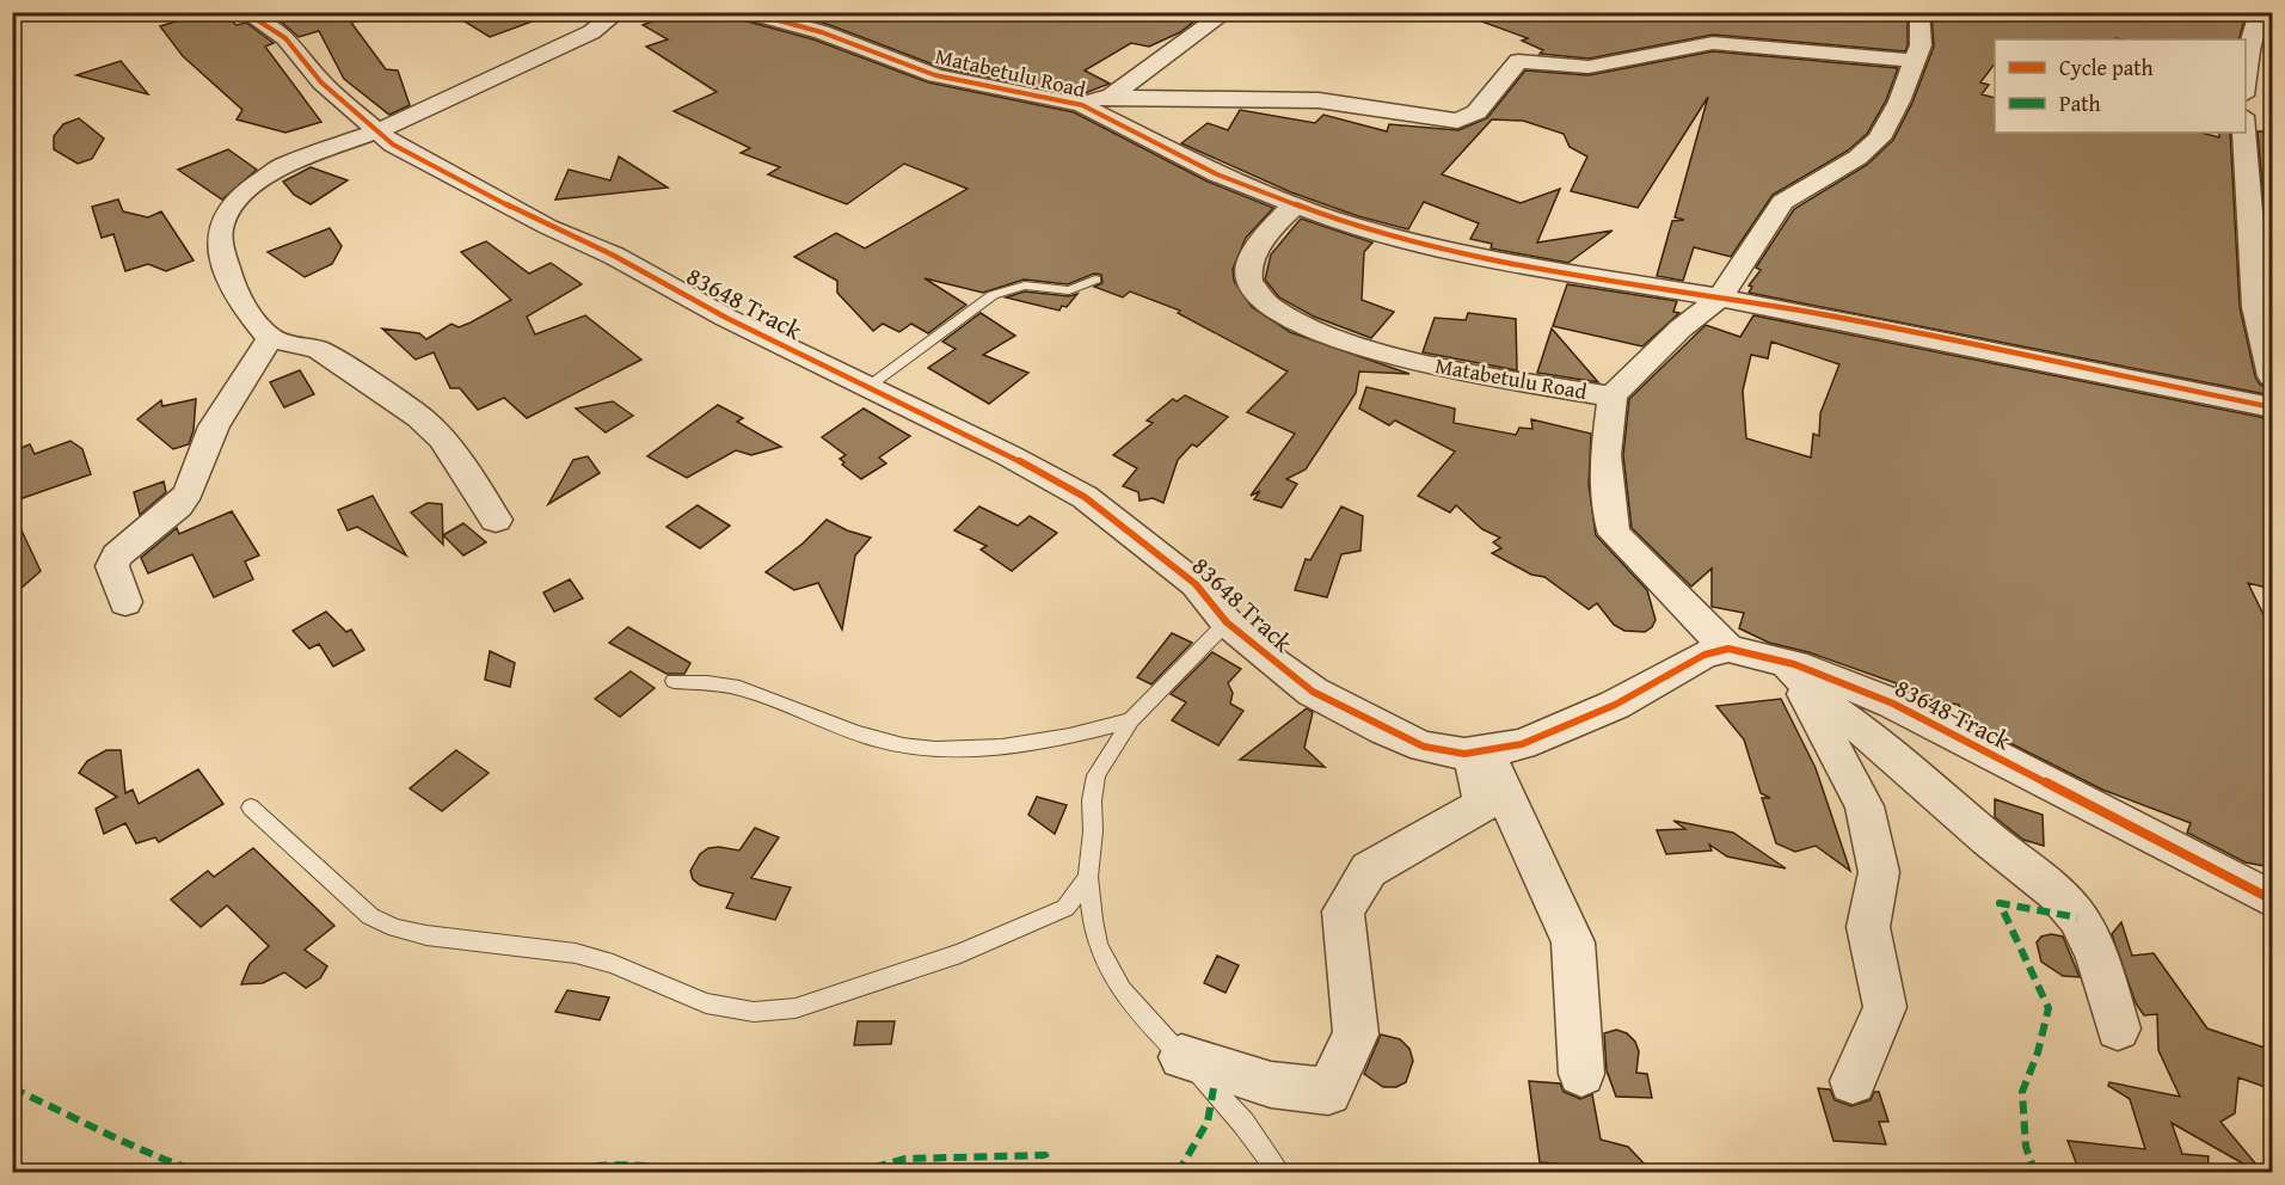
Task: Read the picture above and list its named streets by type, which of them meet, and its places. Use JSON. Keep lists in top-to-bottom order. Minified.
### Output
{"streets":{"street":["Matabetulu Road","83648 Track"]},"legend":["Cycle path","Path"]}
